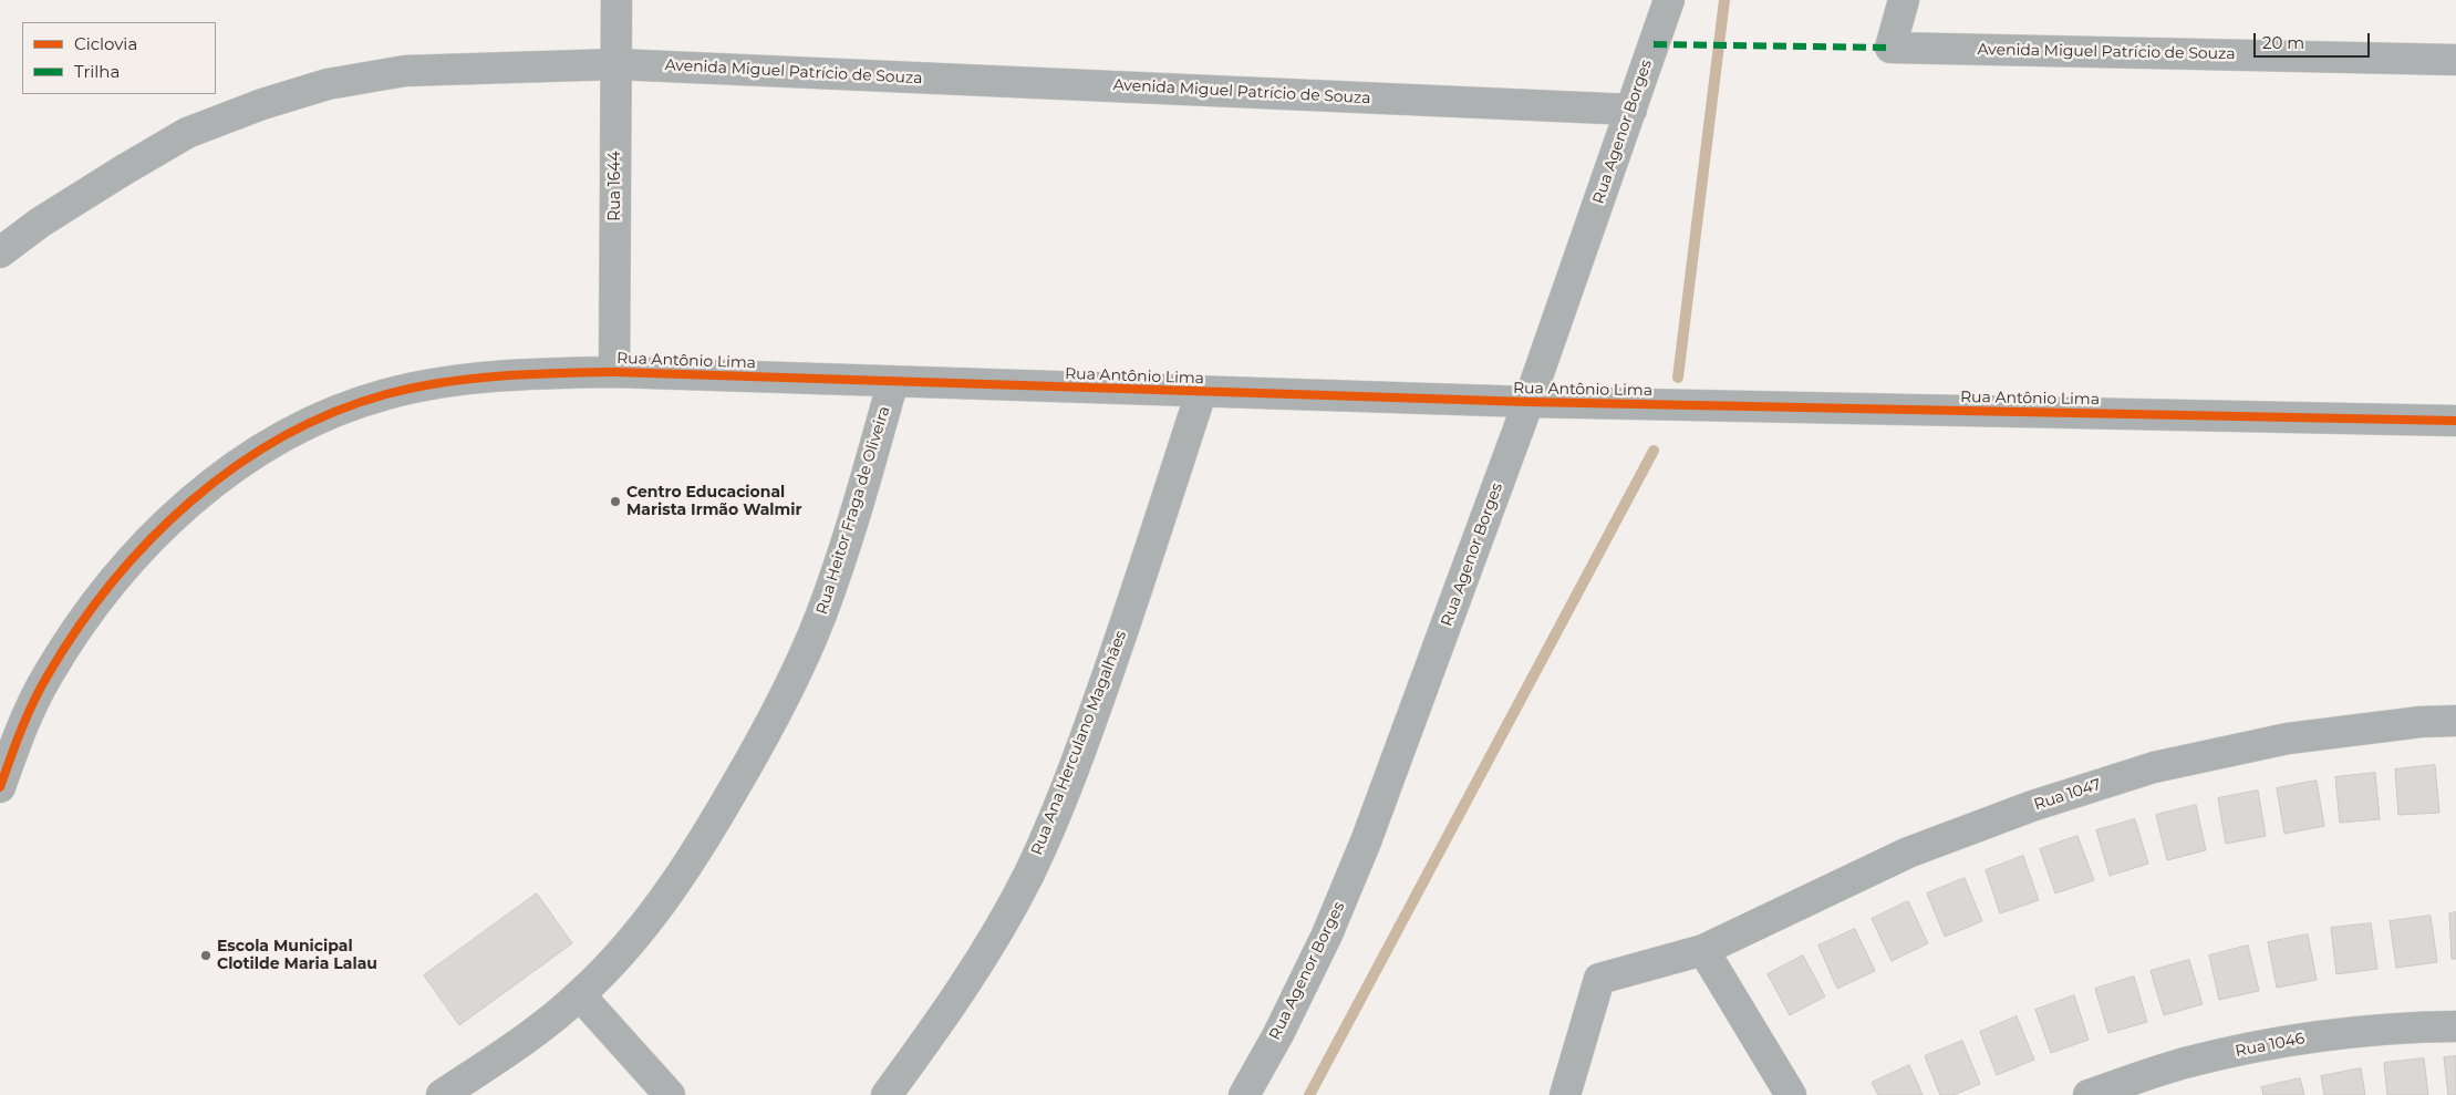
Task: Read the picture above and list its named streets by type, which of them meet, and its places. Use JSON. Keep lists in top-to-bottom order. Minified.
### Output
{"streets":{"street":["Avenida Miguel Patrício de Souza","Rua Agenor Borges","Rua 1644","Rua Antônio Lima","Rua Heitor Fraga de Oliveira","Rua Ana Herculano Magalhães","Rua 1047","Rua 1046"]},"crossings":[["Avenida Miguel Patrício de Souza","Rua Agenor Borges"],["Avenida Miguel Patrício de Souza","Rua 1644"],["Rua Agenor Borges","Rua Antônio Lima"],["Rua 1644","Rua Antônio Lima"],["Rua Antônio Lima","Rua Heitor Fraga de Oliveira"],["Rua Antônio Lima","Rua Ana Herculano Magalhães"]],"places":["Centro Educacional Marista Irmão Walmir","Escola Municipal Clotilde Maria Lalau"],"legend":["Ciclovia","Trilha"],"scale_bar":"20 m"}
